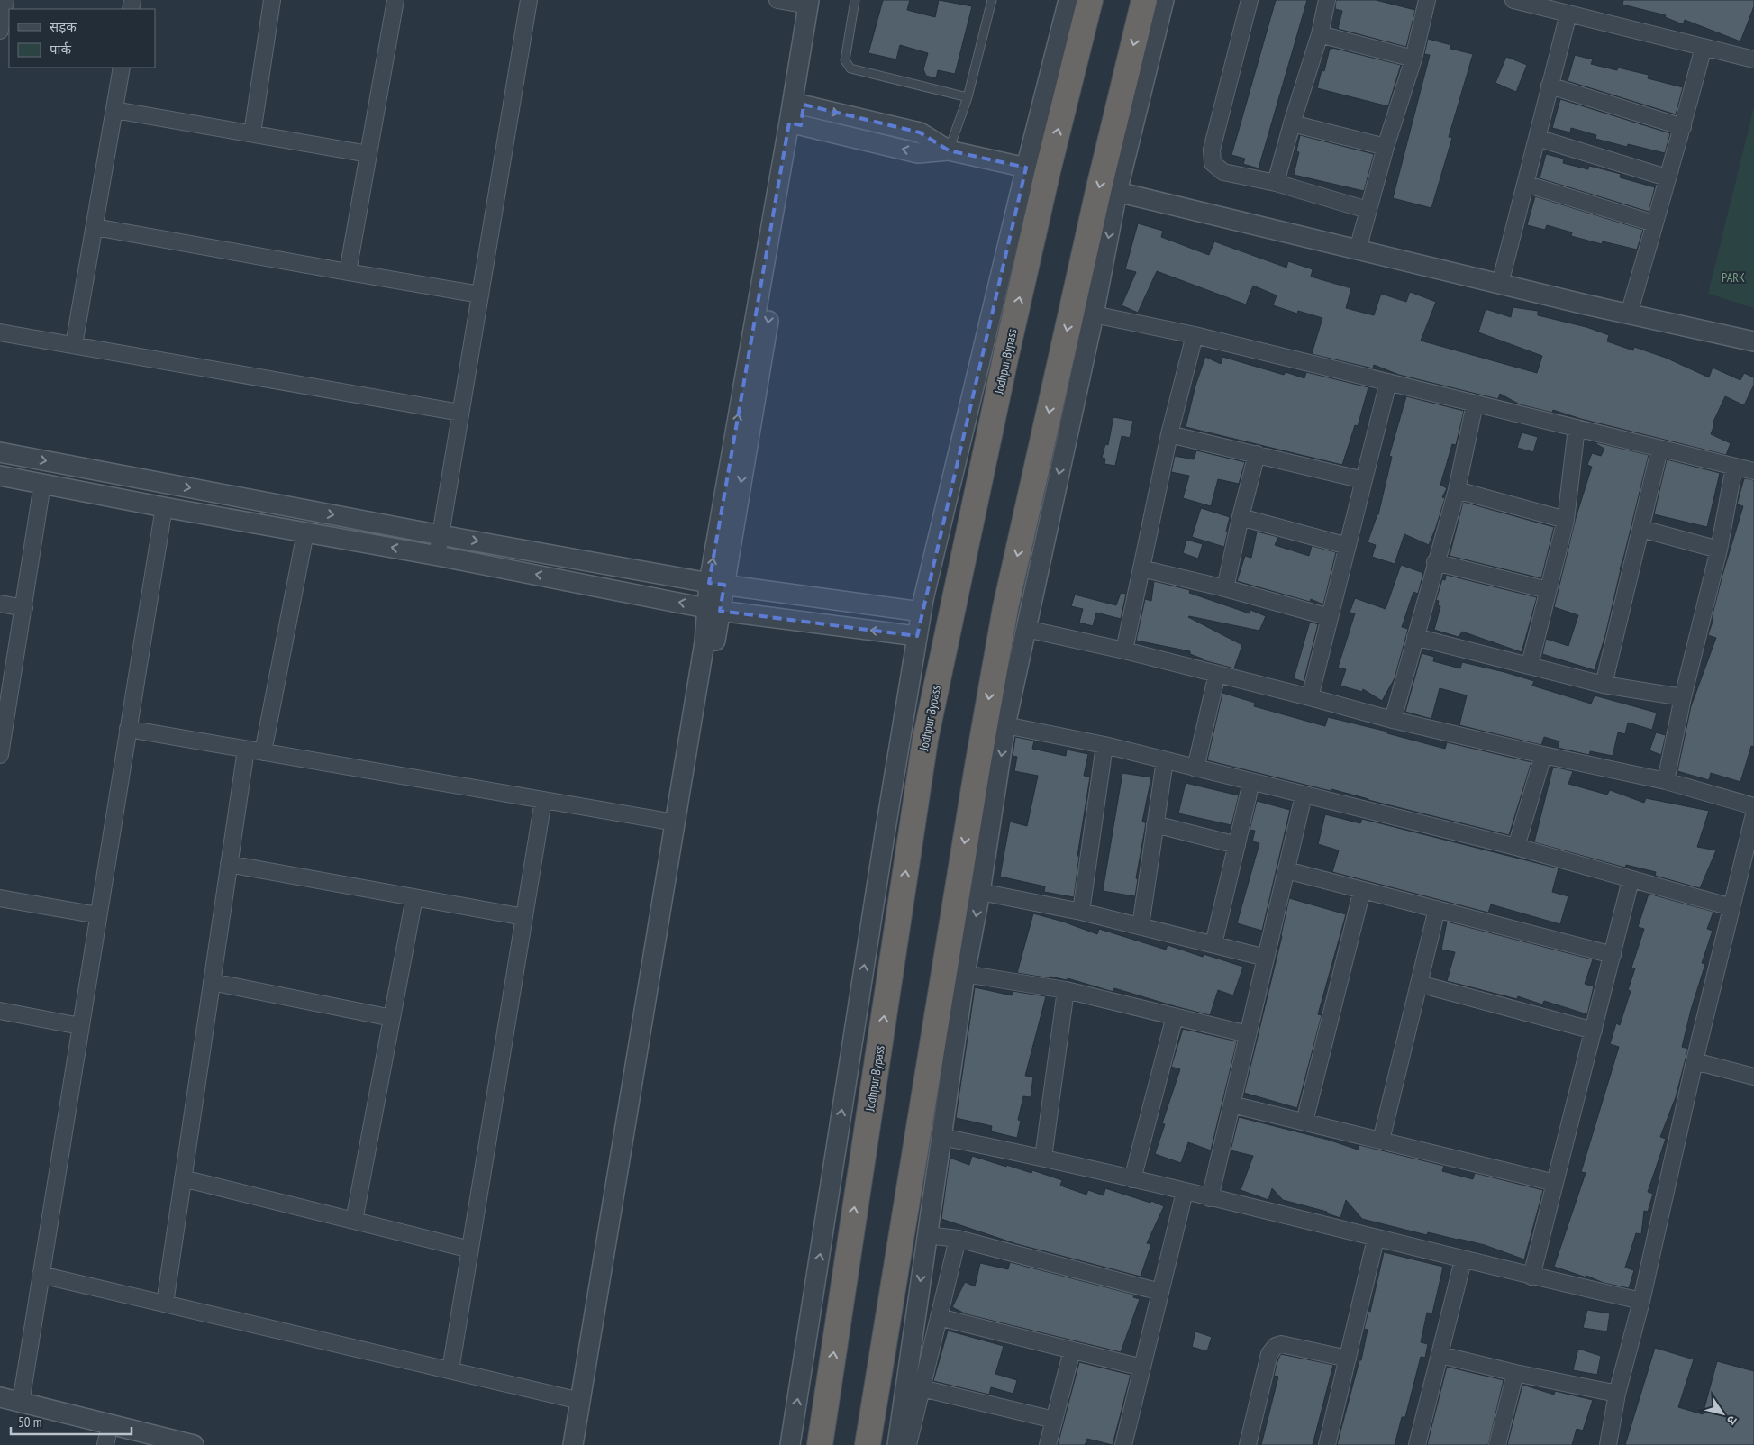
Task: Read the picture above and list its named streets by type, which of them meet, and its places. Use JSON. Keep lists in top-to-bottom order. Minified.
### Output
{"streets":{"highway":["Jodhpur Bypass"]},"parks":["PARK"],"legend":["सड़क","पार्क"],"scale_bar":"50 m","north":"bottom right"}
